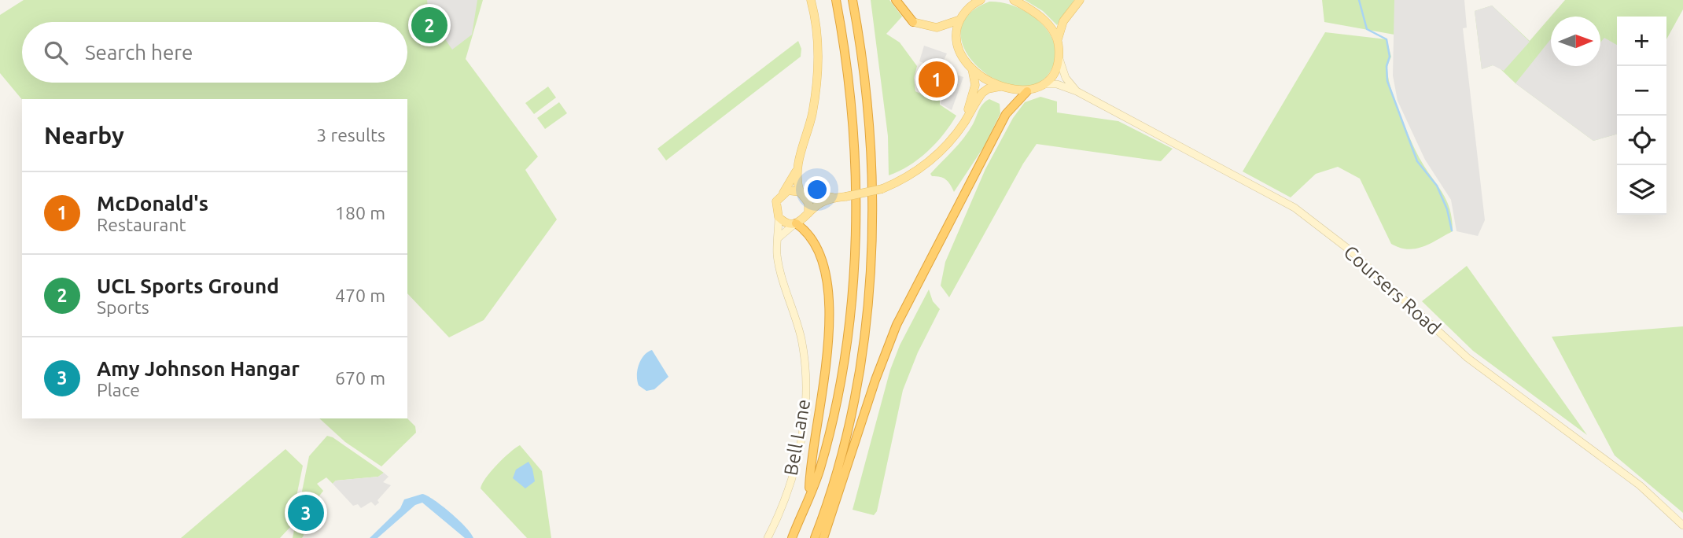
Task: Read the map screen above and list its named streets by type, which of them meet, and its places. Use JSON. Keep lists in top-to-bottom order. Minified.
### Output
{"streets":{"street":["Coursers Road","Bell Lane"]},"north":"right","page":{"pins":["2","1","3"],"map_buttons":["+","−"],"search":"Search here","heading":["Nearby","3 results"],"list":[{"mark":"1","name":"McDonald's","note":"Restaurant","value":"180 m"},{"mark":"2","name":"UCL Sports Ground","note":"Sports","value":"470 m"},{"mark":"3","name":"Amy Johnson Hangar","note":"Place","value":"670 m"}]}}
